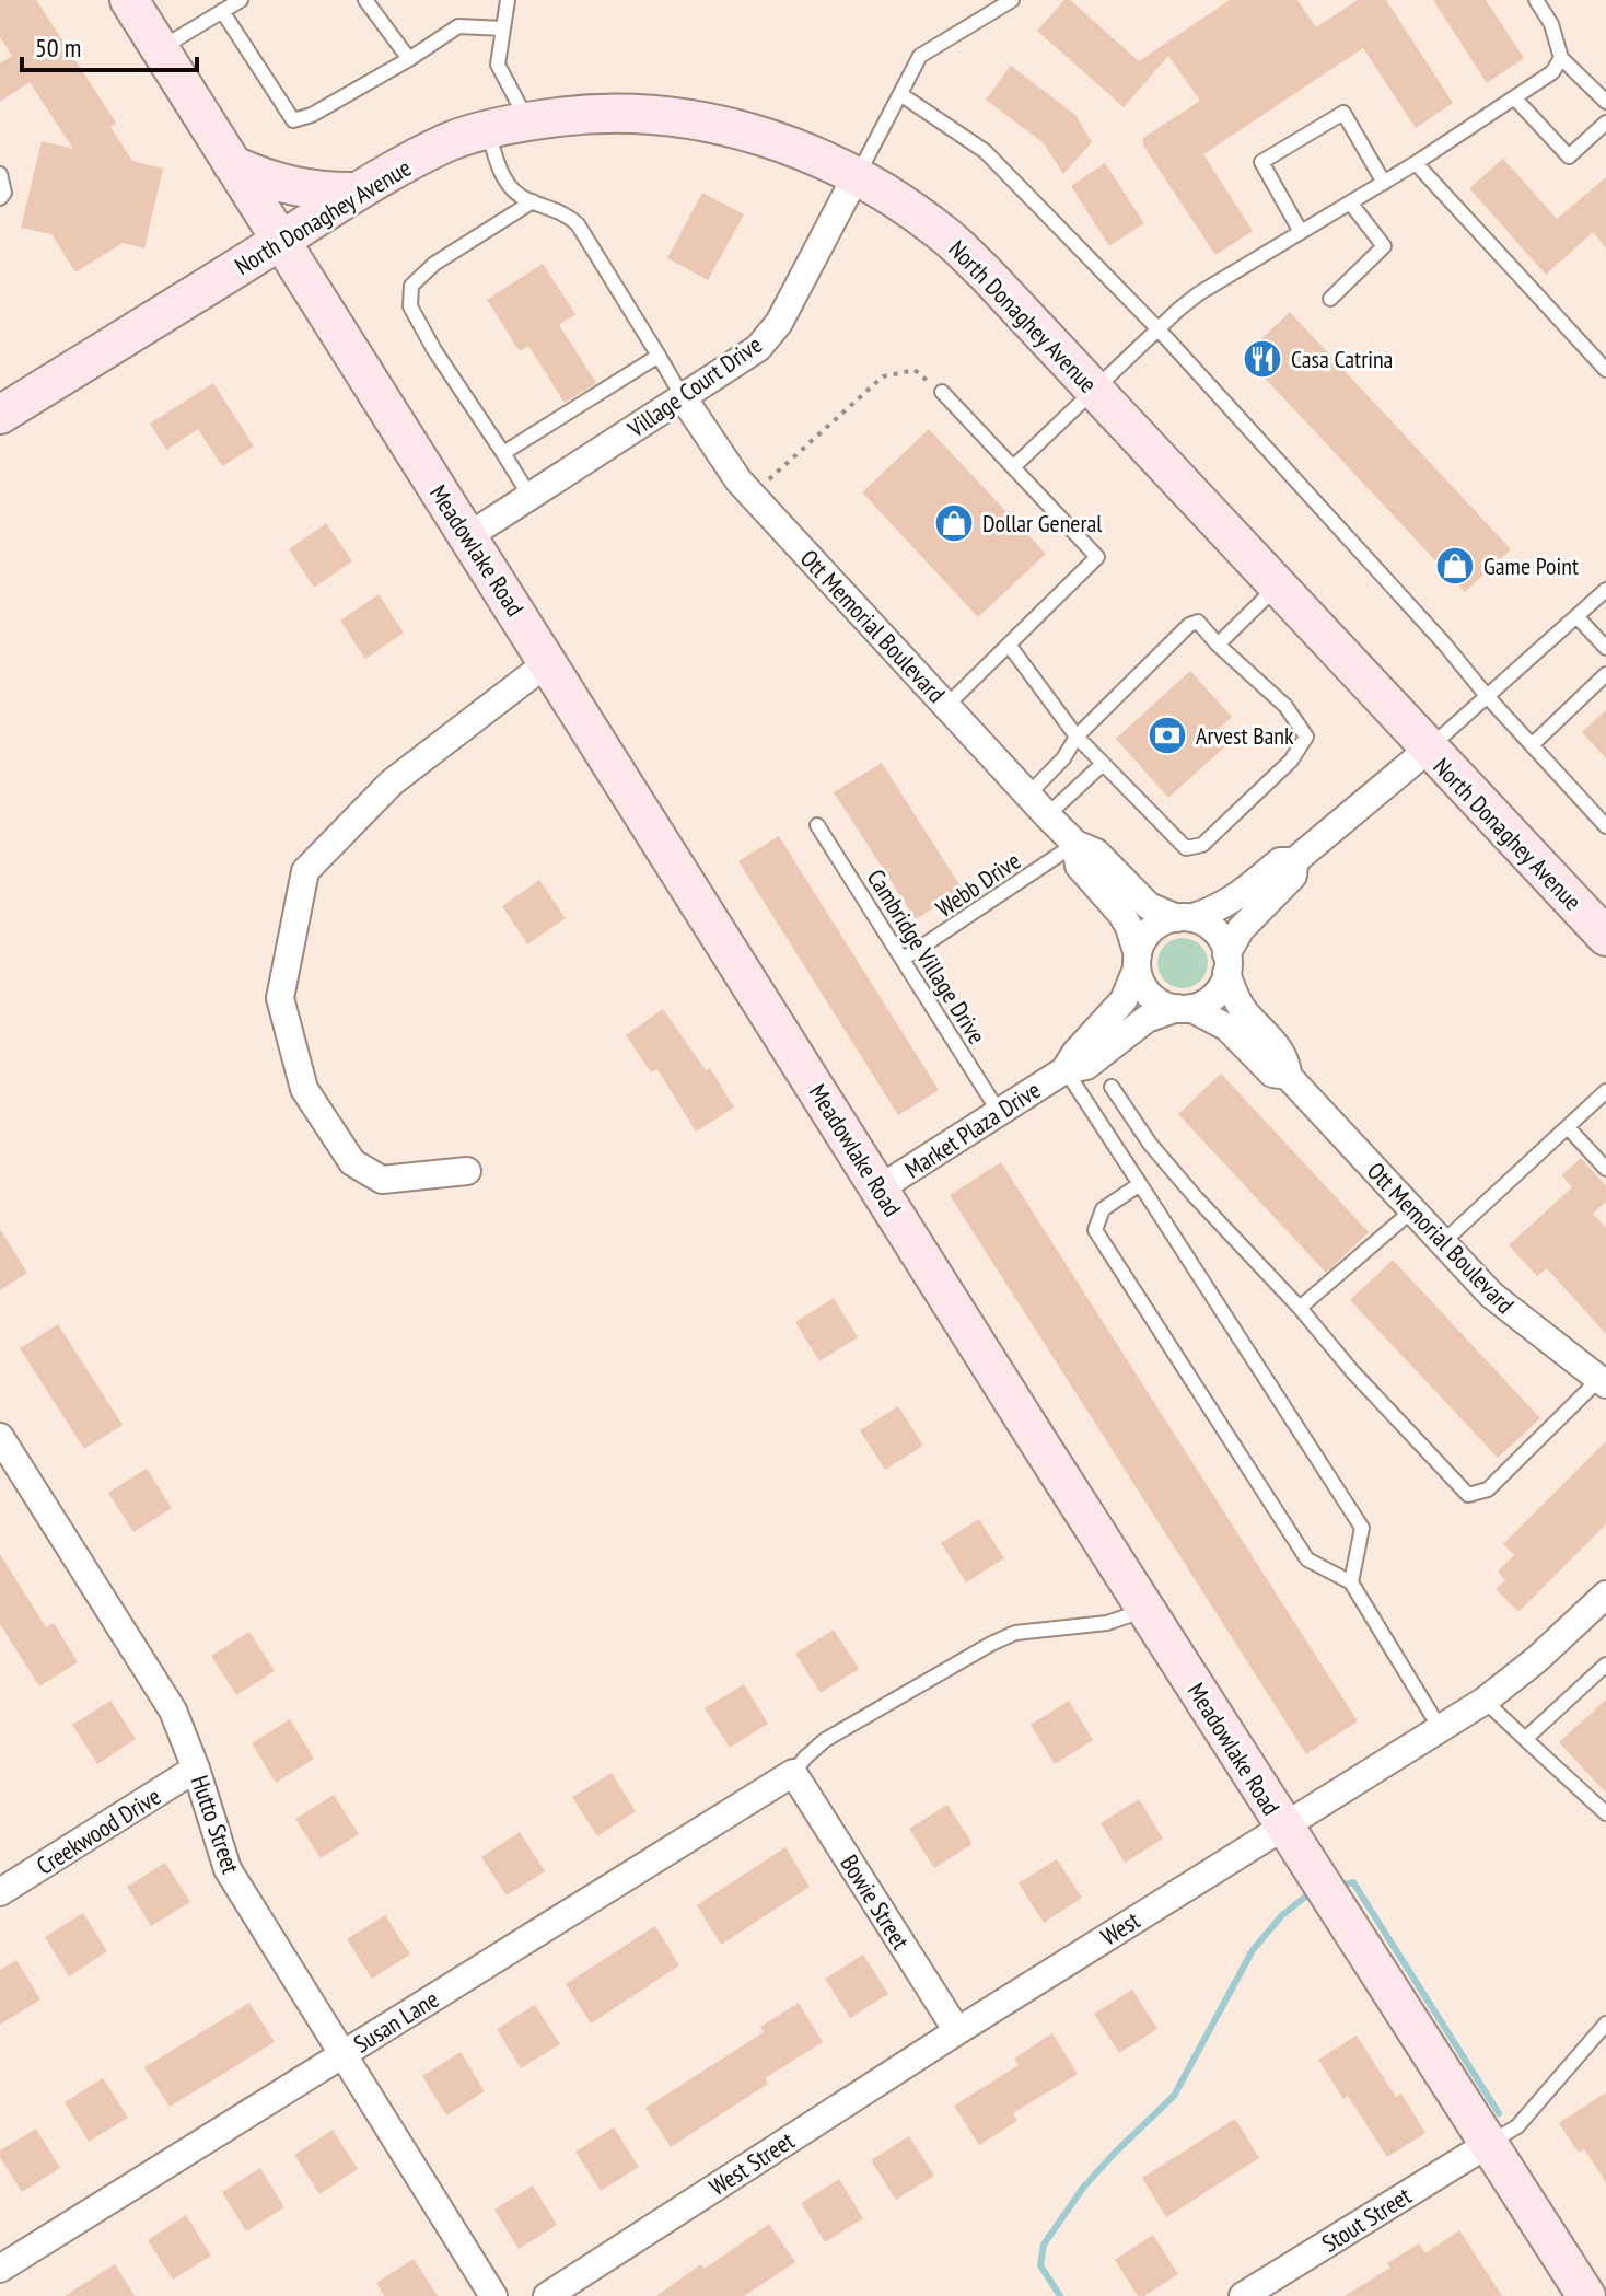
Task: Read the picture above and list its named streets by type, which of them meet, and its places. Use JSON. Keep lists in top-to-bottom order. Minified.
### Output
{"streets":{"street":["North Donaghey Avenue","Village Court Drive","Meadowlake Road","Ott Memorial Boulevard","Market Plaza Drive","Hutto Street","Creekwood Drive","Bowie Street","West","Susan Lane","West Street","Stout Street"],"lane":["Webb Drive","Cambridge Village Drive"]},"crossings":[["North Donaghey Avenue","Village Court Drive"],["North Donaghey Avenue","Meadowlake Road"],["Village Court Drive","Meadowlake Road"],["Village Court Drive","Ott Memorial Boulevard"],["Meadowlake Road","Market Plaza Drive"],["Meadowlake Road","West"],["Meadowlake Road","Stout Street"],["Ott Memorial Boulevard","Webb Drive"],["Ott Memorial Boulevard","Market Plaza Drive"],["Webb Drive","Cambridge Village Drive"],["Cambridge Village Drive","Market Plaza Drive"],["Hutto Street","Creekwood Drive"],["Hutto Street","Susan Lane"],["Bowie Street","West"],["Bowie Street","Susan Lane"],["Bowie Street","West Street"],["West","West Street"]],"places":{"restaurant":["Casa Catrina"],"shop":["Dollar General","Game Point"],"bank":["Arvest Bank"]},"scale_bar":"50 m"}
